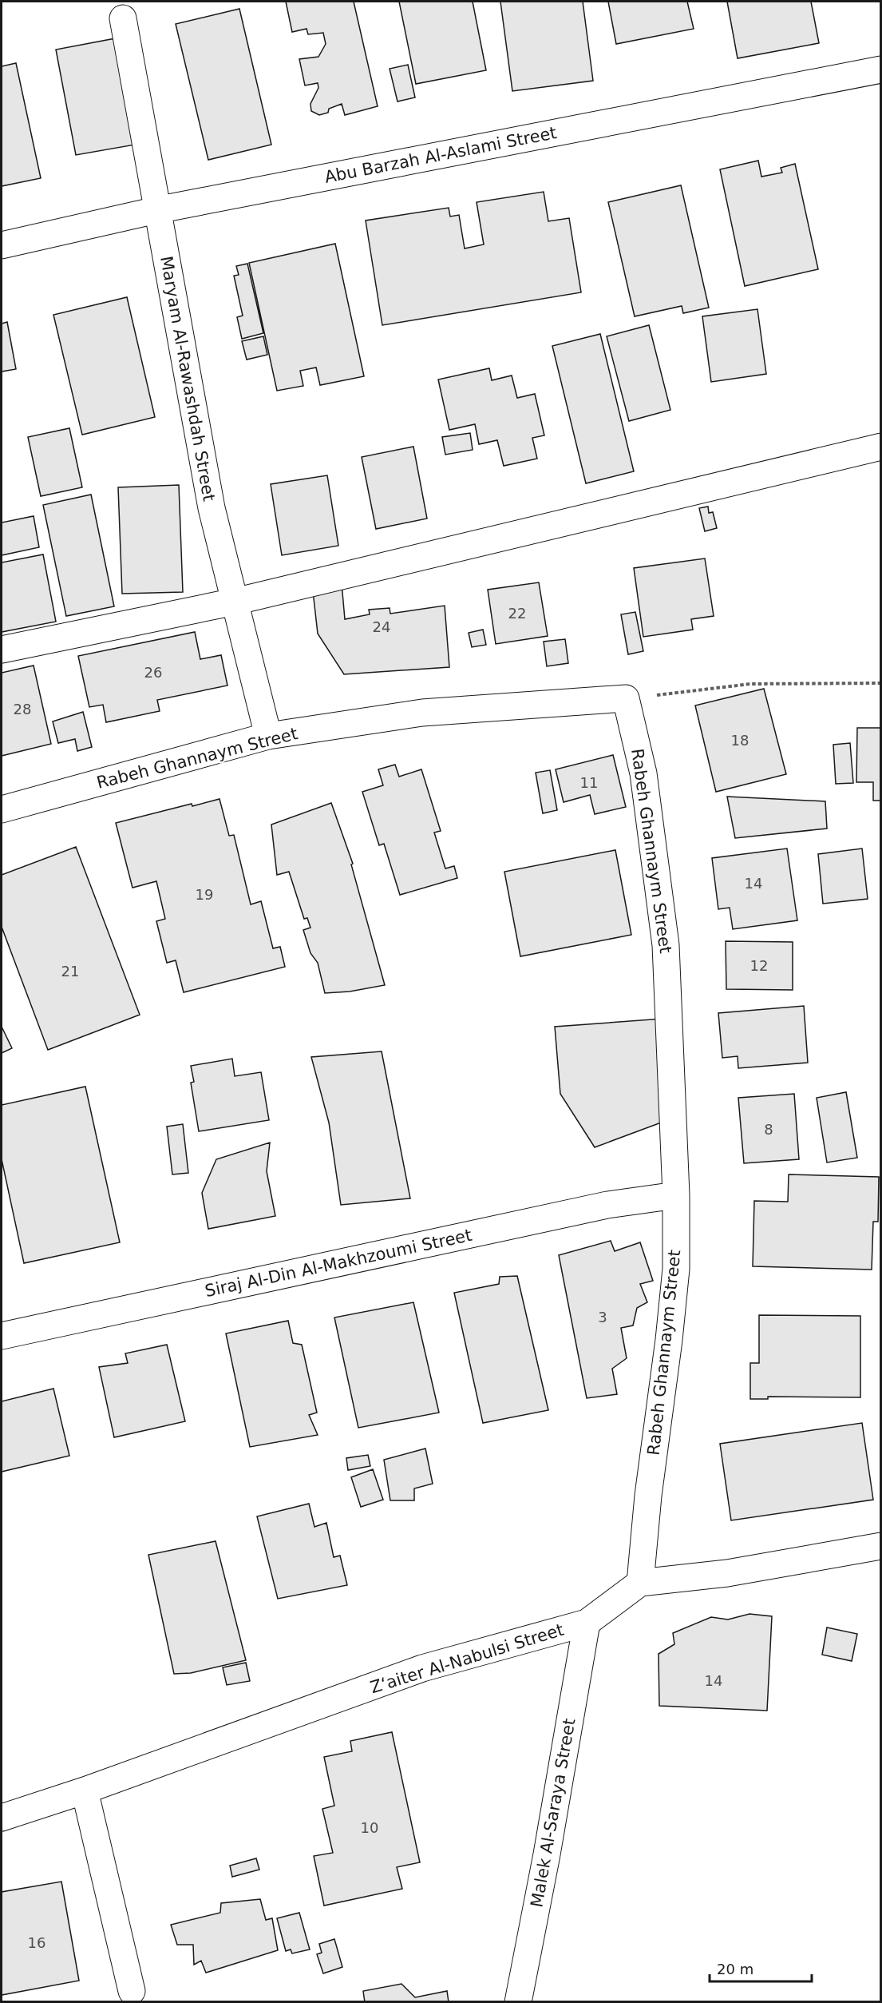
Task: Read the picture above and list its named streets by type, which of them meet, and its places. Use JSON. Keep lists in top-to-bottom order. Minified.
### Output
{"streets":{"street":["Abu Barzah Al-Aslami Street","Maryam Al-Rawashdah Street","Rabeh Ghannaym Street","Siraj Al-Din Al-Makhzoumi Street","Z‘aiter Al-Nabulsi Street","Malek Al-Saraya Street"]},"crossings":[["Abu Barzah Al-Aslami Street","Maryam Al-Rawashdah Street"],["Maryam Al-Rawashdah Street","Rabeh Ghannaym Street"],["Rabeh Ghannaym Street","Siraj Al-Din Al-Makhzoumi Street"],["Rabeh Ghannaym Street","Z‘aiter Al-Nabulsi Street"],["Z‘aiter Al-Nabulsi Street","Malek Al-Saraya Street"]],"house_numbers":["22","24","26","28","18","11","14","19","12","21","8","3","14","10","16"],"scale_bar":"20 m"}
